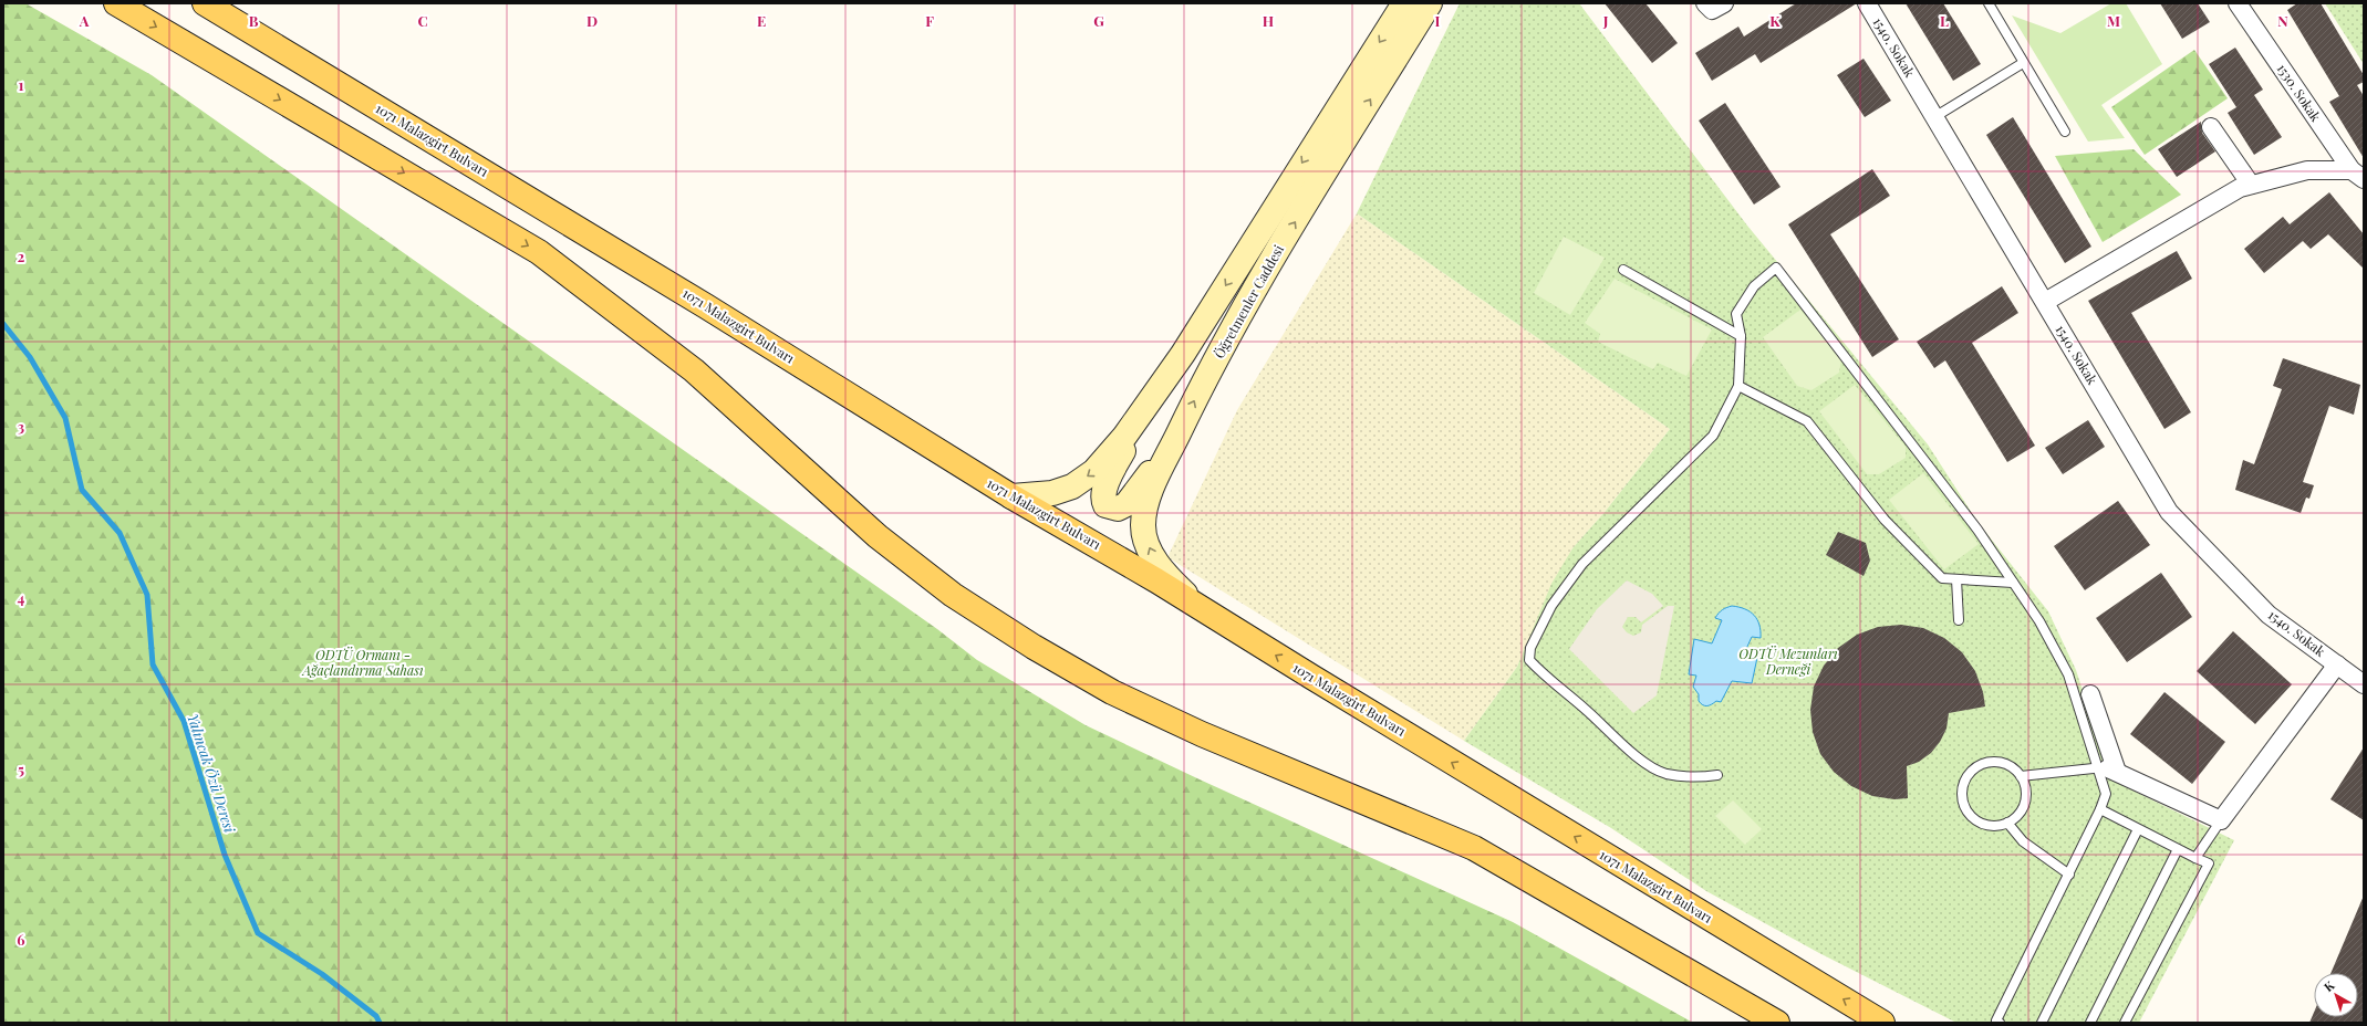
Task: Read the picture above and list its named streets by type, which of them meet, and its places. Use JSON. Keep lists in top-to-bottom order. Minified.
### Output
{"streets":{"main road":["1071 Malazgirt Bulvarı","Öğretmenler Caddesi"],"street":["1540. Sokak","1530. Sokak"]},"crossings":[["1071 Malazgirt Bulvarı","Öğretmenler Caddesi"]],"water":["Yalıncak Özü Deresi"],"parks":["ODTÜ Mezunları Derneği","ODTÜ Ormanı - Ağaçlandırma Sahası"],"north":"top left","grid":{"columns":["A","B","C","D","E","F","G","H","I","J","K","L","M","N"],"rows":["1","2","3","4","5","6"]}}
